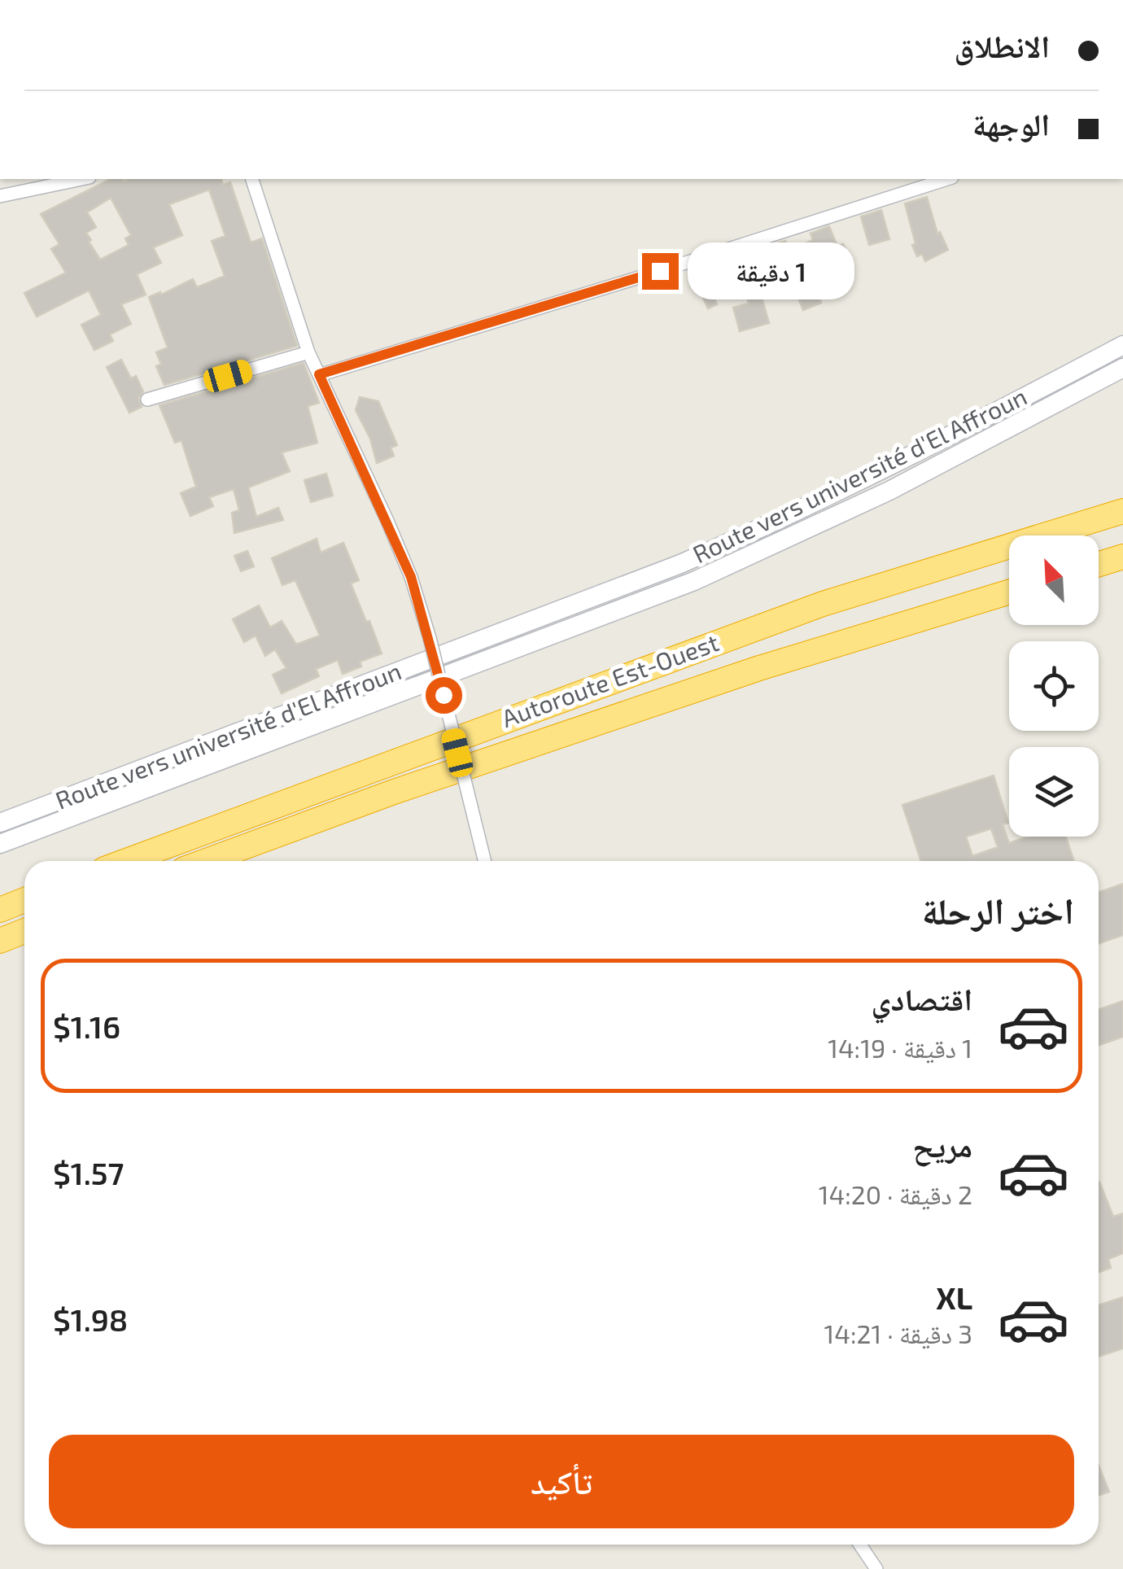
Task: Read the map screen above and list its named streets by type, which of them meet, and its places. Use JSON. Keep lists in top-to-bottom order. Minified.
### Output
{"streets":{"highway":["Autoroute Est-Ouest"],"main road":["Route vers université d'El Affroun"]},"north":"top left","page":{"banner":["الانطلاق","الوجهة"],"bubble":"1 دقيقة","heading":"اختر الرحلة","list":[{"name":"اقتصادي","note":"1 دقيقة · 14:19","value":"$1.16"},{"name":"مريح","note":"2 دقيقة · 14:20","value":"$1.57"},{"name":"XL","note":"3 دقيقة · 14:21","value":"$1.98"}],"buttons":"تأكيد"}}
